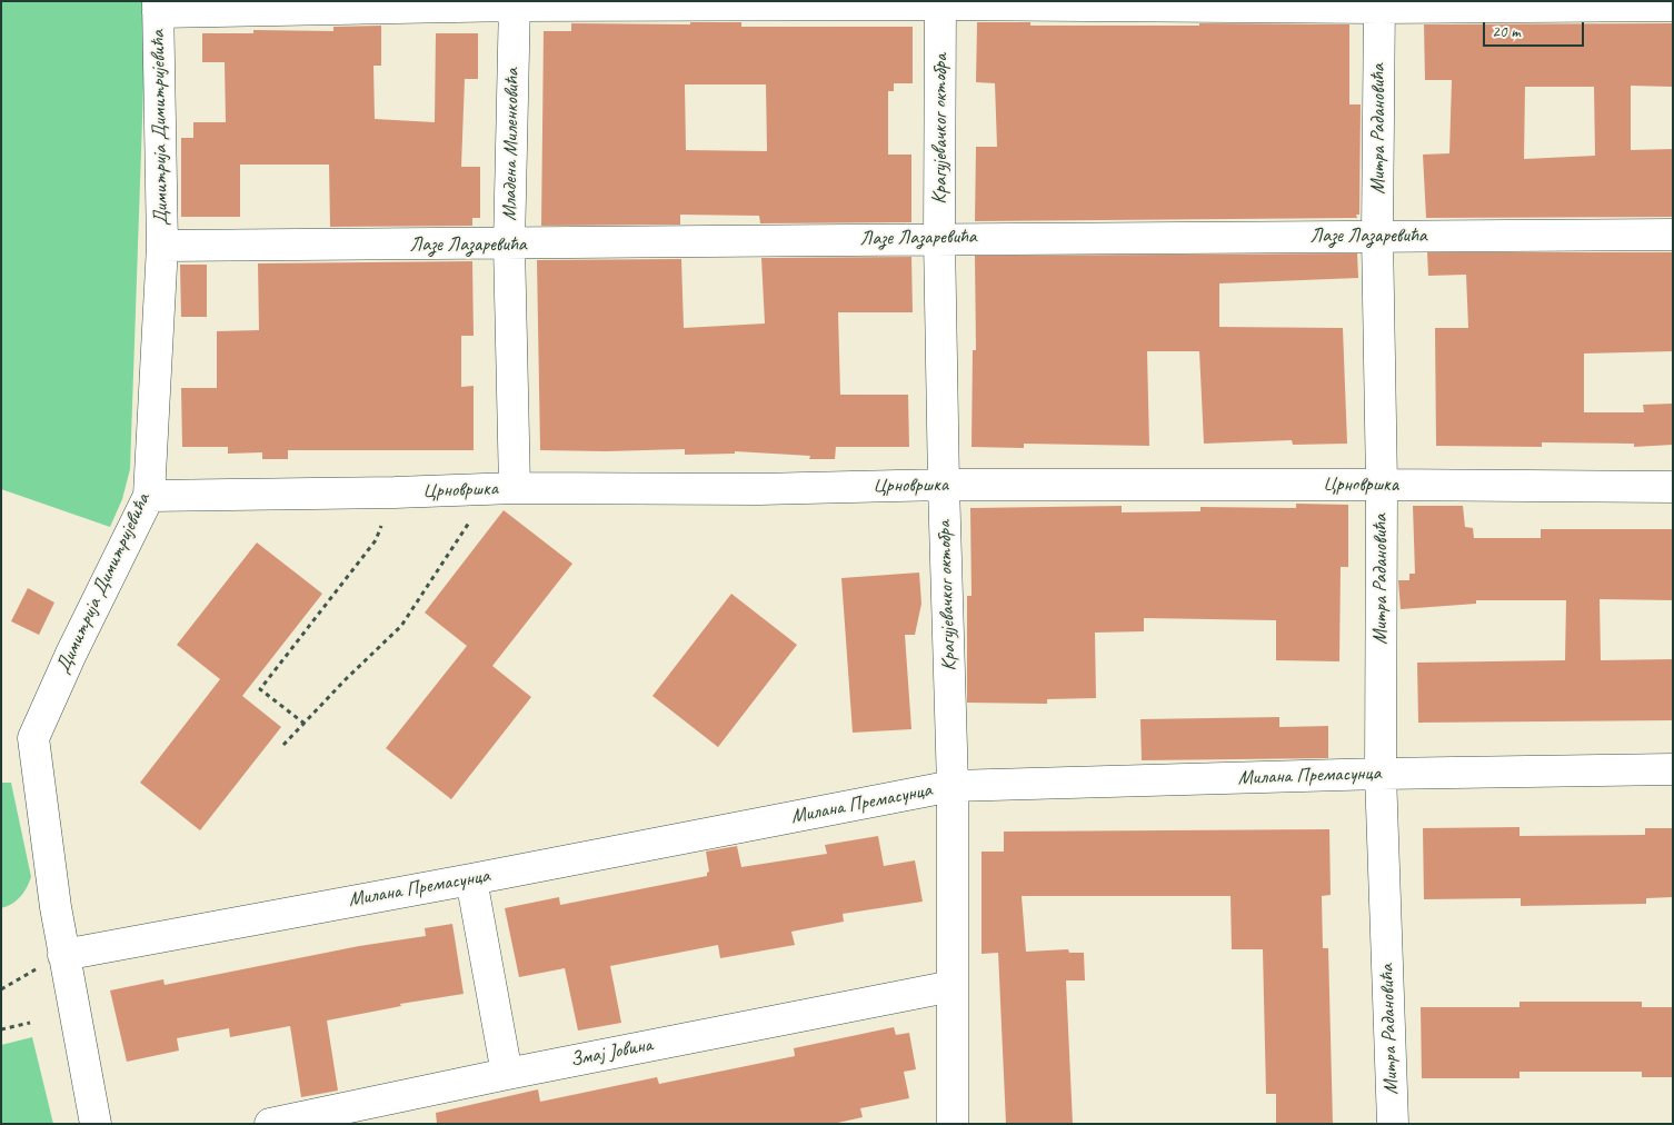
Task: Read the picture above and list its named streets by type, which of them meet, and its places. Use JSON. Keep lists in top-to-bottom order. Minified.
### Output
{"streets":{"street":["Димитрија Димитријевића","Крагујевачког октобра","Митра Радановића","Младена Миленковића","Лазе Лазаревића","Црновршка","Милана Премасунца","Змај Јовина"]},"crossings":[["Димитрија Димитријевића","Лазе Лазаревића"],["Димитрија Димитријевића","Црновршка"],["Димитрија Димитријевића","Милана Премасунца"],["Крагујевачког октобра","Лазе Лазаревића"],["Крагујевачког октобра","Црновршка"],["Крагујевачког октобра","Милана Премасунца"],["Крагујевачког октобра","Змај Јовина"],["Митра Радановића","Лазе Лазаревића"],["Митра Радановића","Црновршка"],["Митра Радановића","Милана Премасунца"],["Младена Миленковића","Лазе Лазаревића"],["Младена Миленковића","Црновршка"]],"scale_bar":"20 m"}
